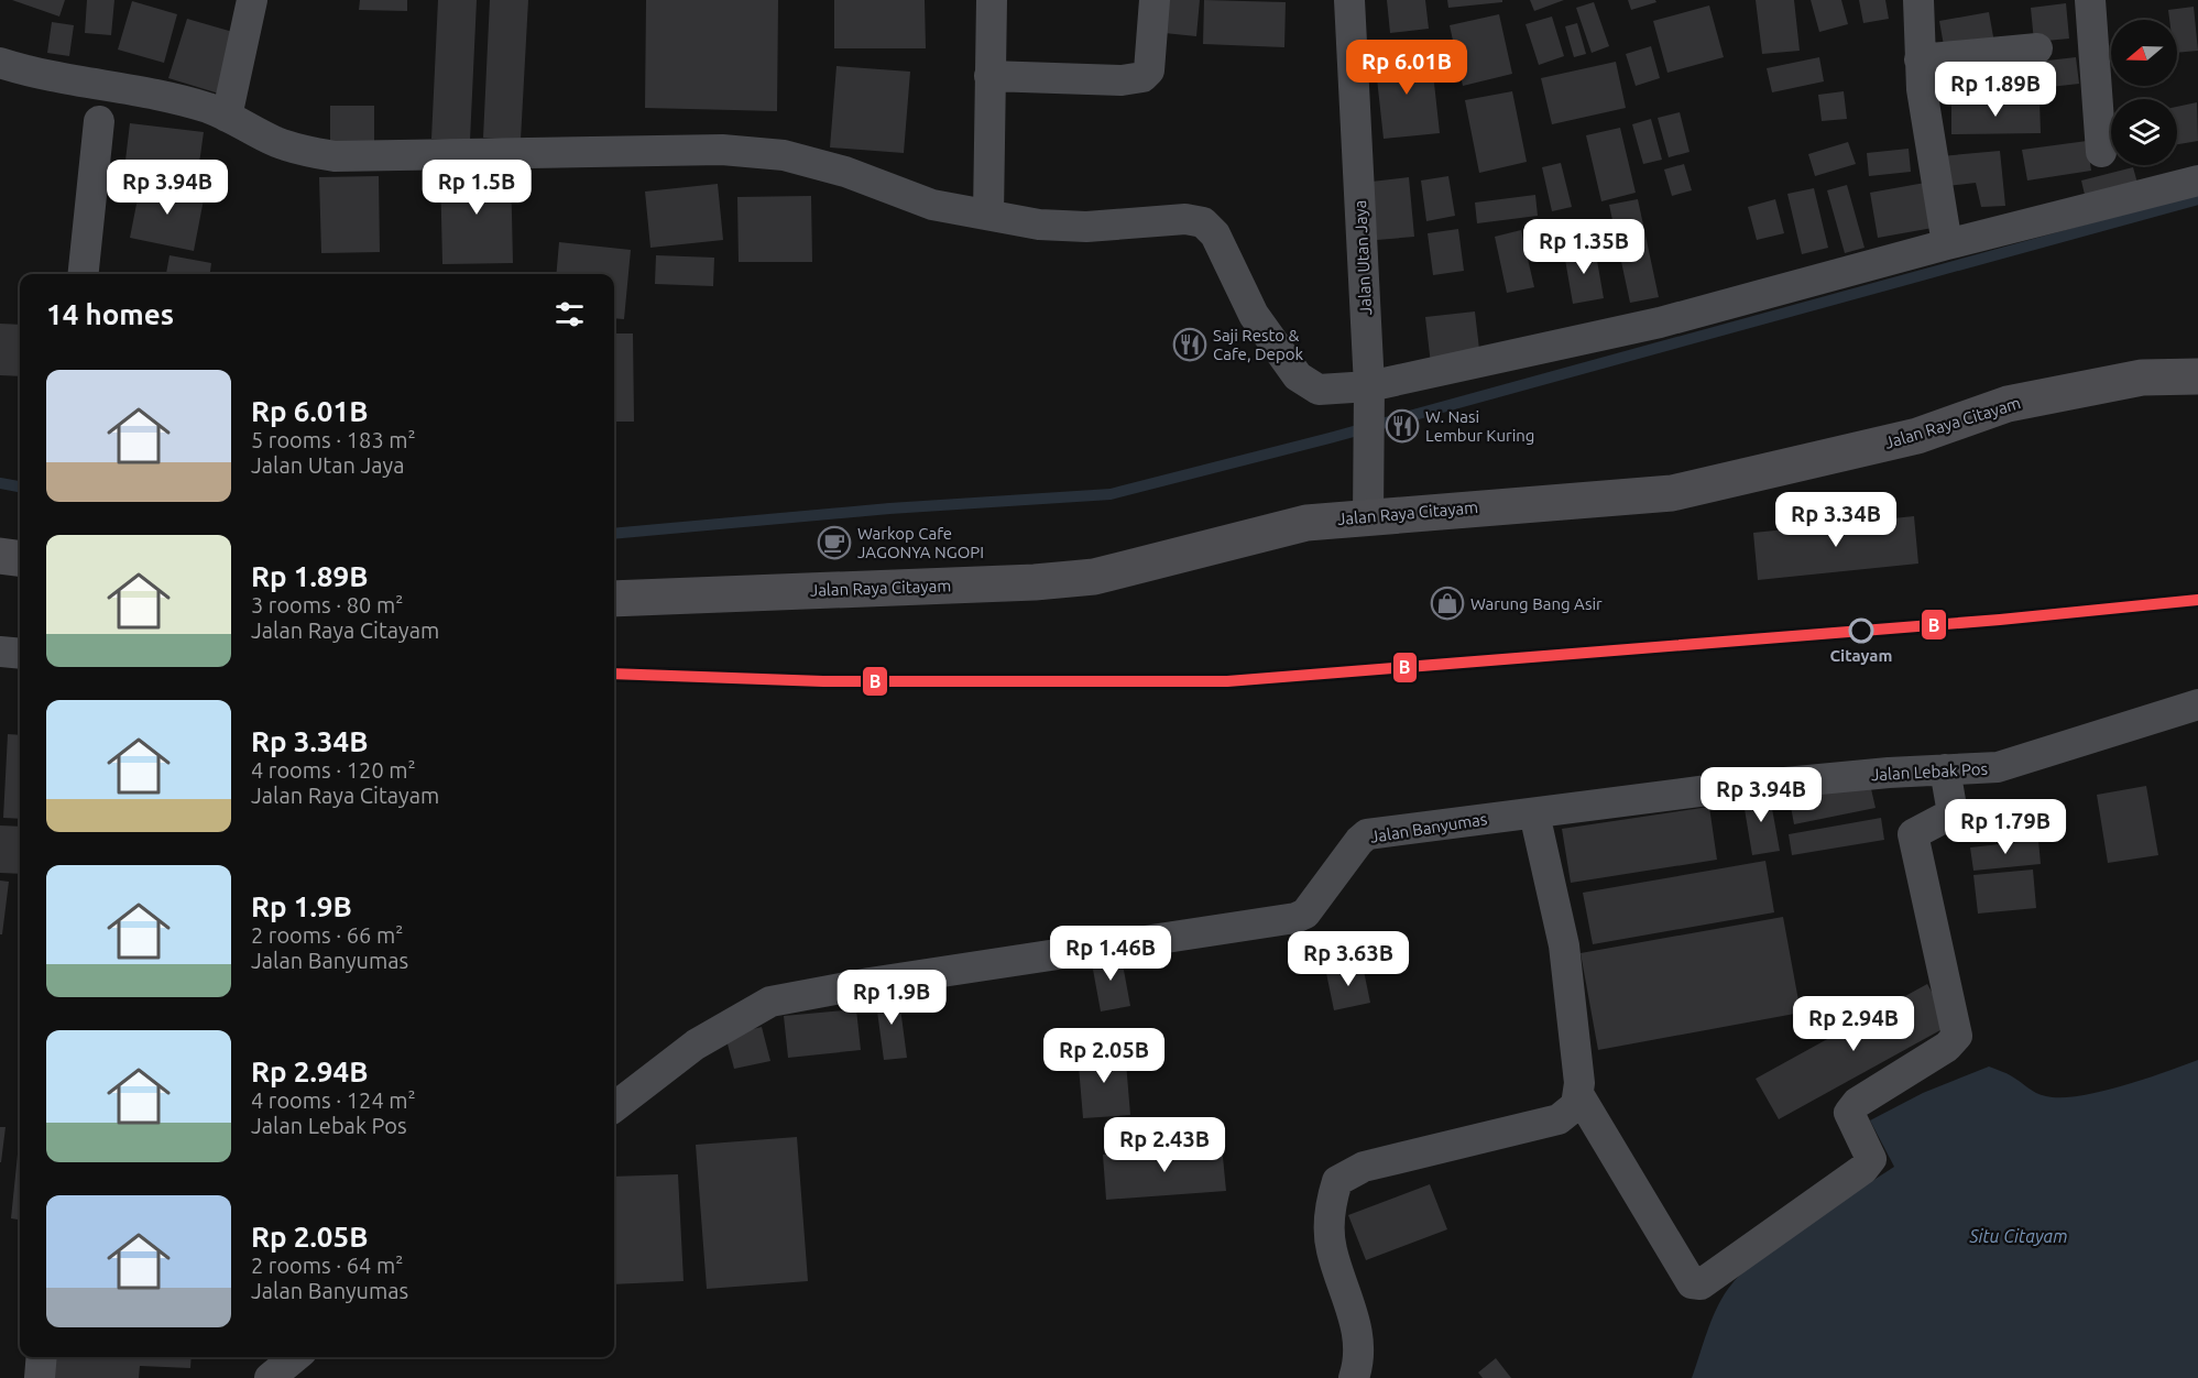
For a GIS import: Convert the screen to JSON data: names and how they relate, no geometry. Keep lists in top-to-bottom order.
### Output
{
  "streets": {
    "main road": ["Jalan Raya Citayam"],
    "street": ["Jalan Utan Jaya", "Jalan Lebak Pos", "Jalan Banyumas"]
  },
  "crossings": [
    ["Jalan Utan Jaya", "Jalan Raya Citayam"],
    ["Jalan Lebak Pos", "Jalan Banyumas"]
  ],
  "water": ["Situ Citayam"],
  "places": {
    "restaurant": ["Saji Resto & Cafe, Depok", "W. Nasi Lembur Kuring"],
    "cafe": ["Warkop Cafe JAGONYA NGOPI"],
    "shop": ["Warung Bang Asir"],
    "other": ["Citayam"]
  },
  "lines": ["transit line B"],
  "north": "left",
  "page": {
    "price": [
      "Rp 6.01B",
      "Rp 1.89B",
      "Rp 3.94B",
      "Rp 1.5B",
      "Rp 1.35B",
      "Rp 3.34B",
      "Rp 3.94B",
      "Rp 1.79B",
      "Rp 1.46B",
      "Rp 3.63B",
      "Rp 1.9B",
      "Rp 2.94B",
      "Rp 2.05B",
      "Rp 2.43B"
    ],
    "heading": "14 homes",
    "list": [
      {
        "name": "Rp 6.01B",
        "note": "5 rooms · 183 m² · Jalan Utan Jaya"
      },
      {
        "name": "Rp 1.89B",
        "note": "3 rooms · 80 m² · Jalan Raya Citayam"
      },
      {
        "name": "Rp 3.34B",
        "note": "4 rooms · 120 m² · Jalan Raya Citayam"
      },
      {
        "name": "Rp 1.9B",
        "note": "2 rooms · 66 m² · Jalan Banyumas"
      },
      {
        "name": "Rp 2.94B",
        "note": "4 rooms · 124 m² · Jalan Lebak Pos"
      },
      {
        "name": "Rp 2.05B",
        "note": "2 rooms · 64 m² · Jalan Banyumas"
      }
    ]
  }
}
